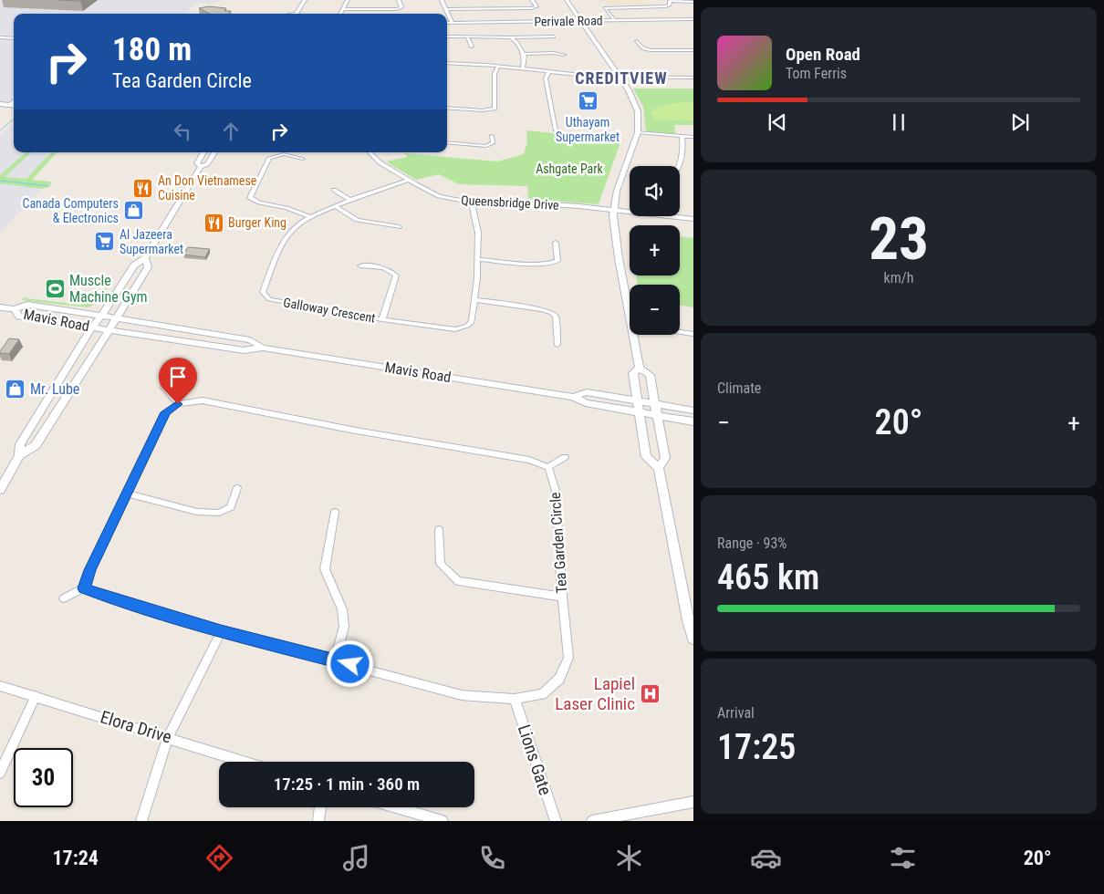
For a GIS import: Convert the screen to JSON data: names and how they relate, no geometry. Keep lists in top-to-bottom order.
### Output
{
  "streets": {
    "main road": ["Mavis Road"],
    "street": [
      "Perivale Road",
      "Queensbridge Drive",
      "Galloway Crescent",
      "Tea Garden Circle",
      "Elora Drive",
      "Lions Gate"
    ]
  },
  "crossings": [
    ["Queensbridge Drive", "Galloway Crescent"],
    ["Tea Garden Circle", "Lions Gate"]
  ],
  "districts": ["CREDITVIEW"],
  "parks": ["Ashgate Park"],
  "places": {
    "supermarket": ["Uthayam Supermarket", "Al Jazeera Supermarket"],
    "restaurant": ["An Don Vietnamese Cuisine", "Burger King"],
    "shop": ["Canada Computers & Electronics", "Mr. Lube"],
    "sports": ["Muscle Machine Gym"],
    "hospital": ["Lapiel Laser Clinic"]
  },
  "page": {
    "turn": ["180 m", "Tea Garden Circle"],
    "song": ["Open Road", "Tom Ferris"],
    "map_buttons": ["+", "−"],
    "tile": [
      ["23", "km/h"],
      "Climate",
      ["Range · 93%", "465 km"],
      ["Arrival", "17:25"]
    ],
    "heat": ["−", "20°", "+"],
    "limit": "30",
    "trip": "17:25 · 1 min · 360 m",
    "tabs": ["17:24", "20°"]
  }
}
